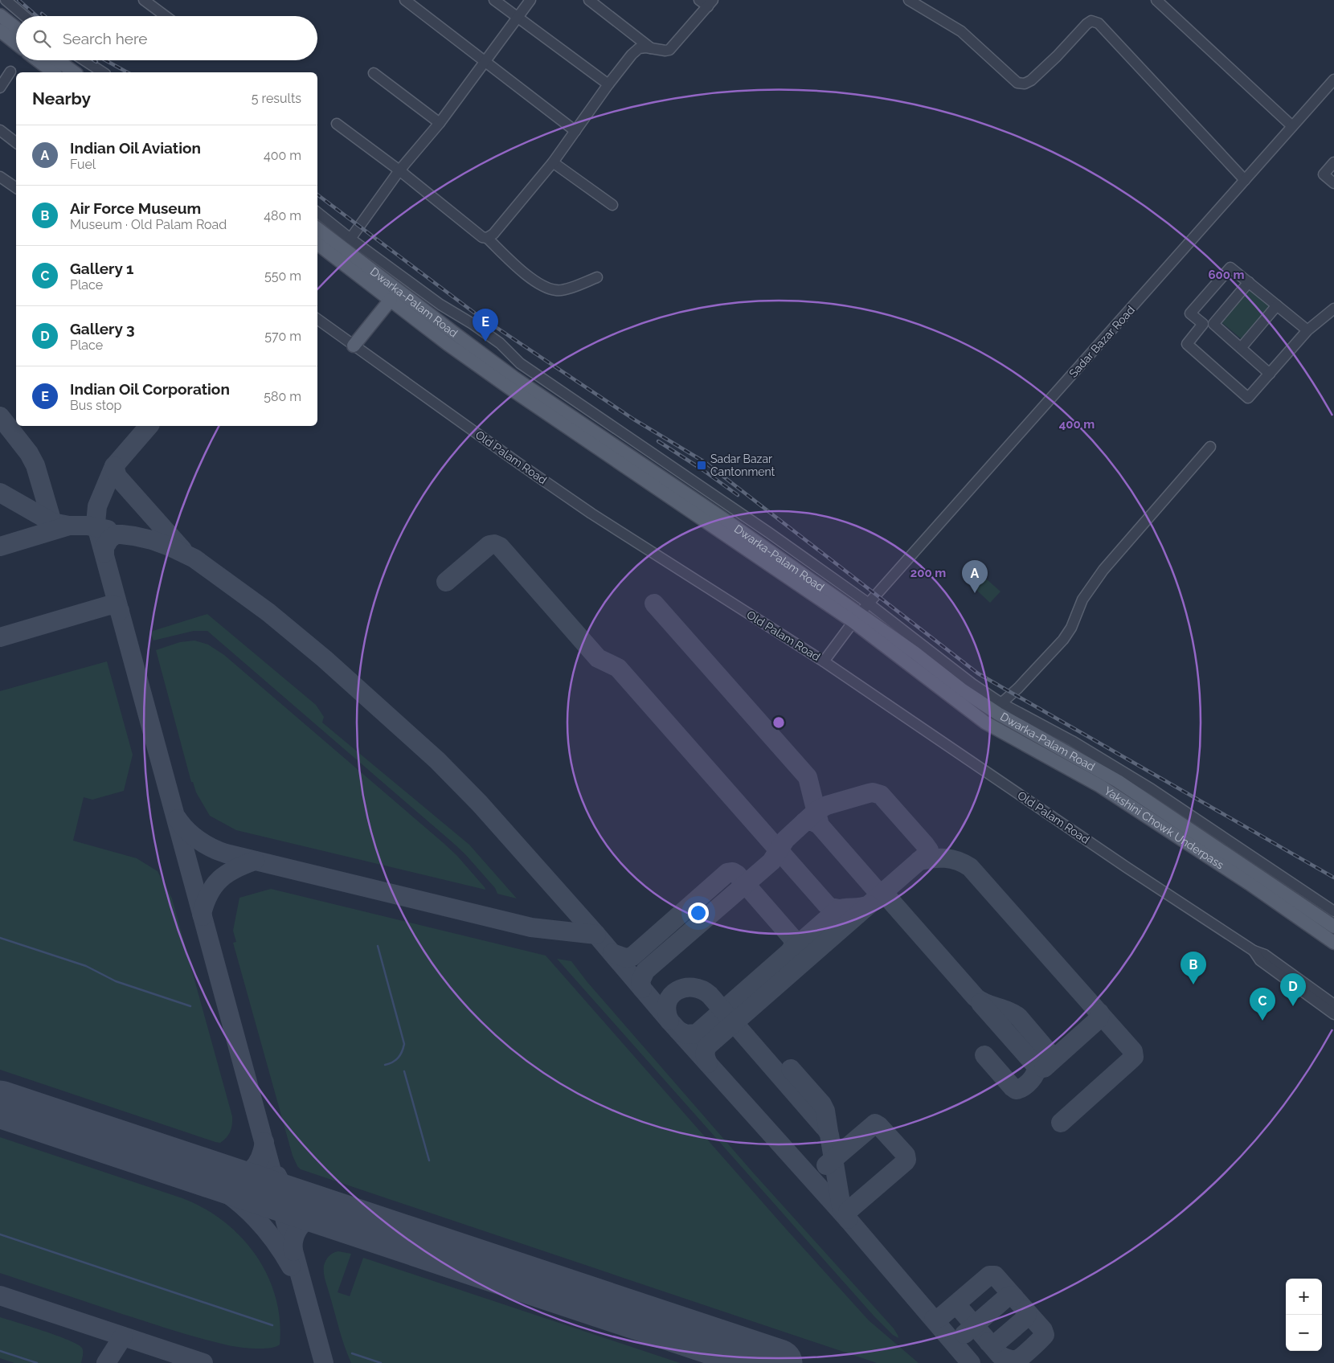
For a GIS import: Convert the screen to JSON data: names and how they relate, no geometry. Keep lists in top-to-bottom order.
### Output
{
  "streets": {
    "main road": ["Dwarka-Palam Road", "Yakshini Chowk Underpass"],
    "street": ["Sadar Bazar Road", "Old Palam Road"]
  },
  "crossings": [
    ["Dwarka-Palam Road", "Sadar Bazar Road"],
    ["Dwarka-Palam Road", "Yakshini Chowk Underpass"],
    ["Sadar Bazar Road", "Old Palam Road"],
    ["Sadar Bazar Road", "Yakshini Chowk Underpass"]
  ],
  "places": {
    "transit": ["Sadar Bazar Cantonment"]
  },
  "page": {
    "search": "Search here",
    "heading": ["Nearby", "5 results"],
    "list": [
      {
        "mark": "A",
        "name": "Indian Oil Aviation",
        "note": "Fuel",
        "value": "400 m"
      },
      {
        "mark": "B",
        "name": "Air Force Museum",
        "note": "Museum · Old Palam Road",
        "value": "480 m"
      },
      {
        "mark": "C",
        "name": "Gallery 1",
        "note": "Place",
        "value": "550 m"
      },
      {
        "mark": "D",
        "name": "Gallery 3",
        "note": "Place",
        "value": "570 m"
      },
      {
        "mark": "E",
        "name": "Indian Oil Corporation",
        "note": "Bus stop",
        "value": "580 m"
      }
    ],
    "pins": [
      "E",
      "A",
      "B",
      "D",
      "C"
    ],
    "map_buttons": ["+", "−"]
  },
  "rings": ["600 m", "400 m", "200 m"]
}
